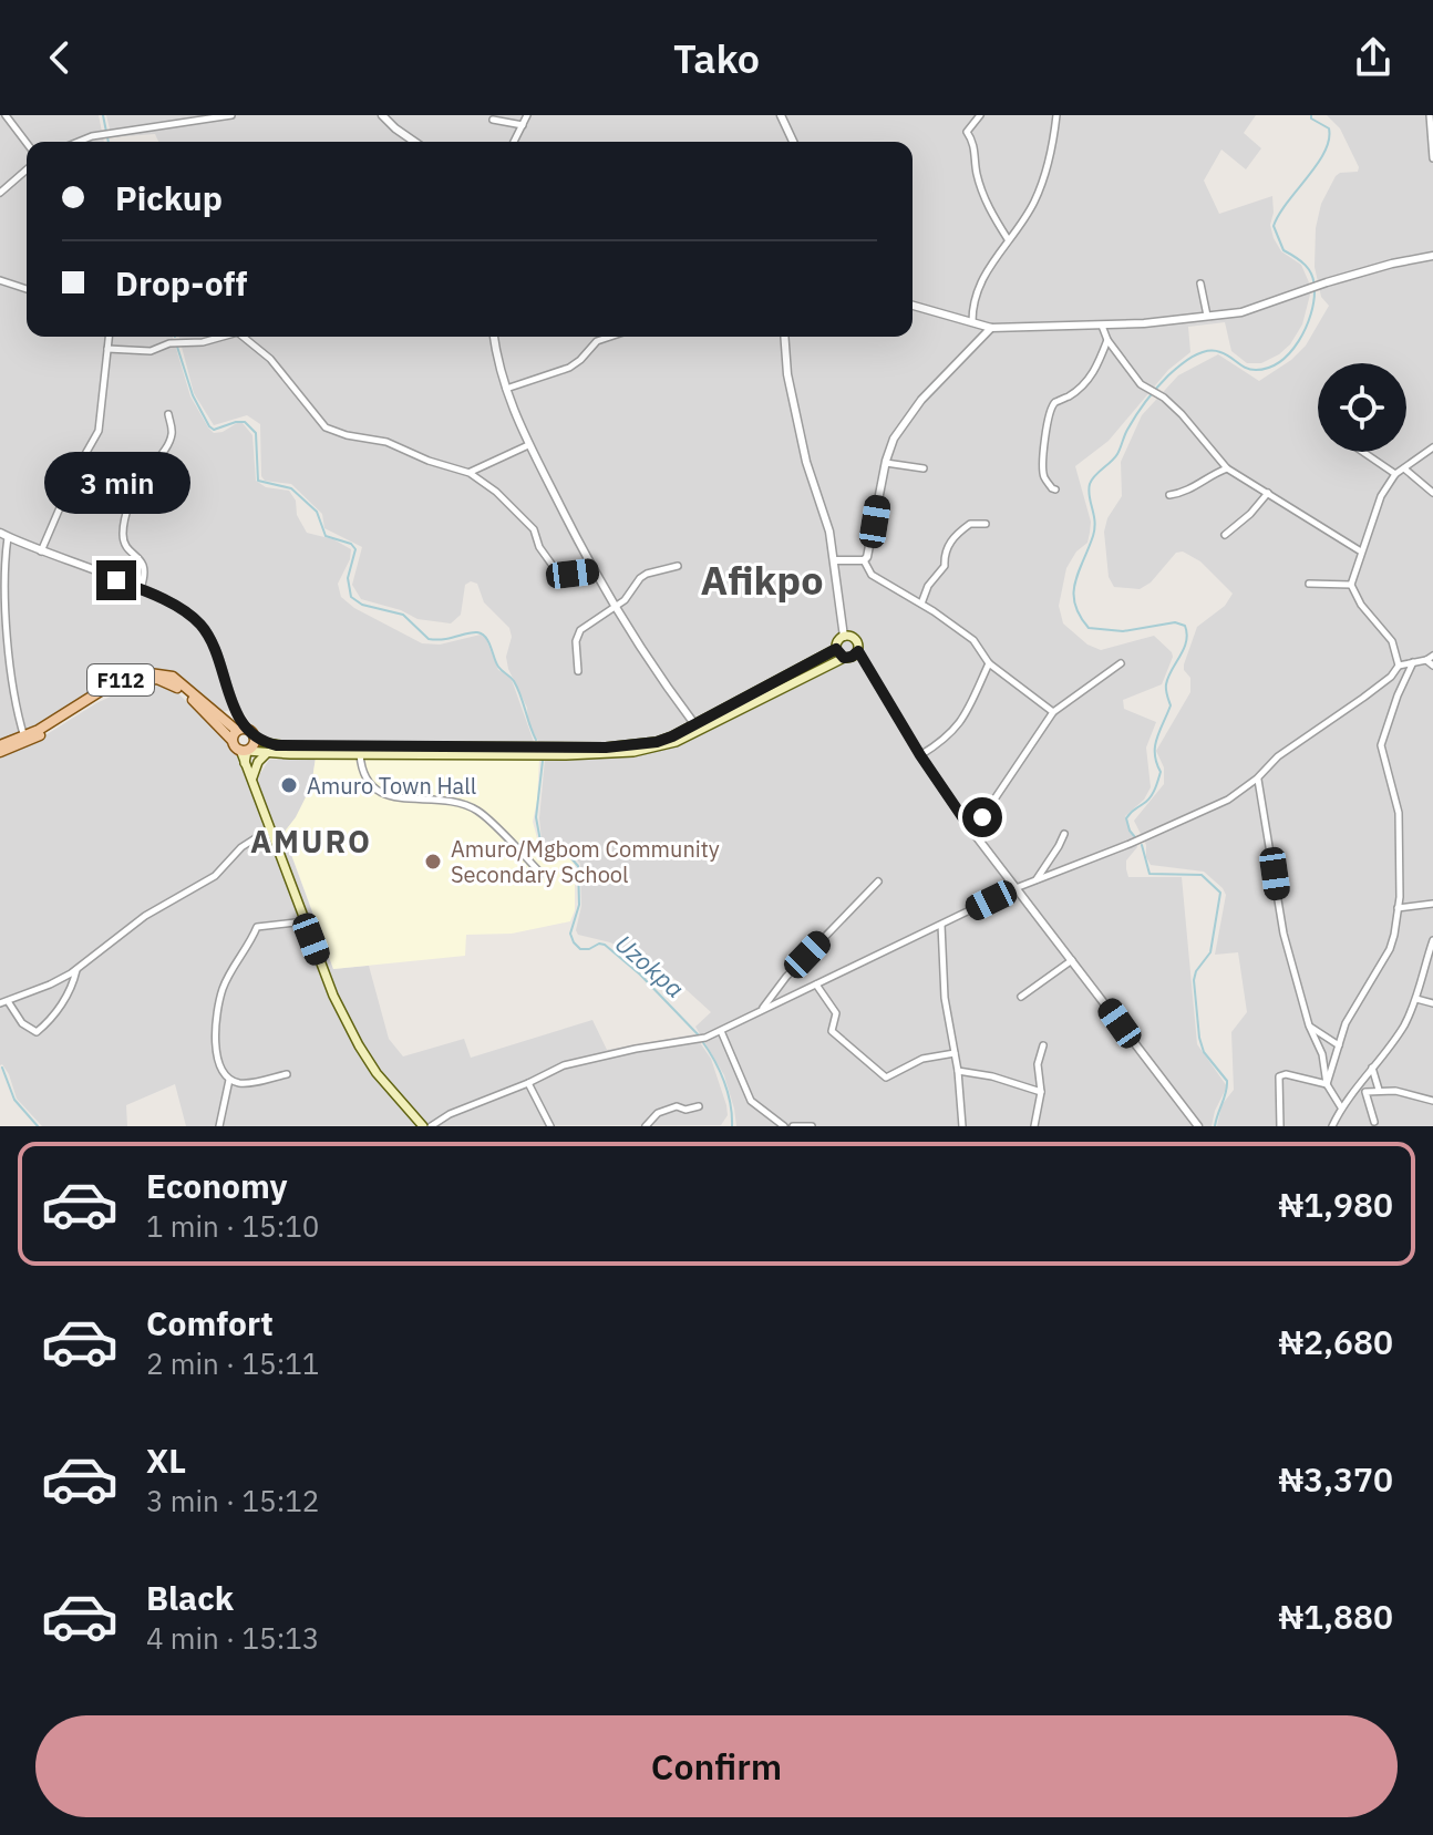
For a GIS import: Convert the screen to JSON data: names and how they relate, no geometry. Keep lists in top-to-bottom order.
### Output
{
  "streets": {
    "main road": ["F112"]
  },
  "districts": ["Afikpo", "AMURO"],
  "water": ["Uzokpa"],
  "places": ["Amuro Town Hall", "Amuro/Mgbom Community Secondary School"],
  "page": {
    "header": "Tako",
    "banner": ["Pickup", "Drop-off"],
    "bubble": "3 min",
    "list": [
      {
        "name": "Economy",
        "note": "1 min · 15:10",
        "value": "₦1,980"
      },
      {
        "name": "Comfort",
        "note": "2 min · 15:11",
        "value": "₦2,680"
      },
      {
        "name": "XL",
        "note": "3 min · 15:12",
        "value": "₦3,370"
      },
      {
        "name": "Black",
        "note": "4 min · 15:13",
        "value": "₦1,880"
      }
    ],
    "buttons": "Confirm"
  }
}
